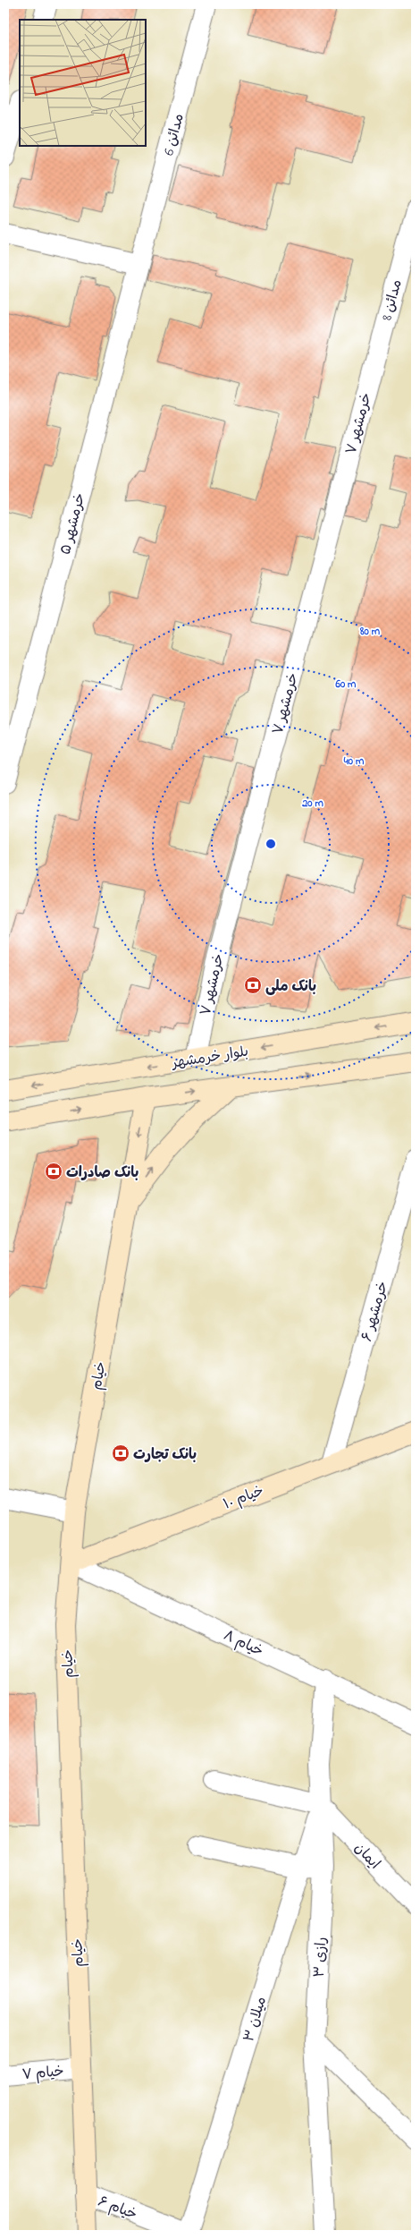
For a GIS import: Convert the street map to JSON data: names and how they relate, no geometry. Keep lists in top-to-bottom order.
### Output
{
  "streets": {
    "main road": ["بلوار خرمشهر", "خیام", "خیام ۱۰"],
    "street": [
      "مدائن 6",
      "مدائن 8",
      "خرمشهر ۷",
      "خرمشهر ۵",
      "خرمشهر ۶",
      "خیام ۸",
      "ایمان",
      "رازی ۳",
      "میلان ۳",
      "خیام ۷",
      "خیام ۶"
    ]
  },
  "crossings": [
    ["مدائن 6", "خرمشهر ۵"],
    ["مدائن 8", "خرمشهر ۷"],
    ["خرمشهر ۷", "بلوار خرمشهر"],
    ["خرمشهر ۶", "خیام ۱۰"],
    ["خیام", "خیام ۱۰"],
    ["خیام", "خیام ۸"],
    ["خیام", "خیام ۷"],
    ["خیام", "خیام ۶"],
    ["خیام ۱۰", "خیام ۸"],
    ["خیام ۸", "رازی ۳"],
    ["ایمان", "رازی ۳"],
    ["ایمان", "میلان ۳"],
    ["رازی ۳", "میلان ۳"],
    ["میلان ۳", "خیام ۶"]
  ],
  "places": {
    "bank": ["بانک ملی", "بانک صادرات", "بانک تجارت"]
  },
  "rings": [
    "80 m",
    "60 m",
    "40 m",
    "20 m"
  ]
}
